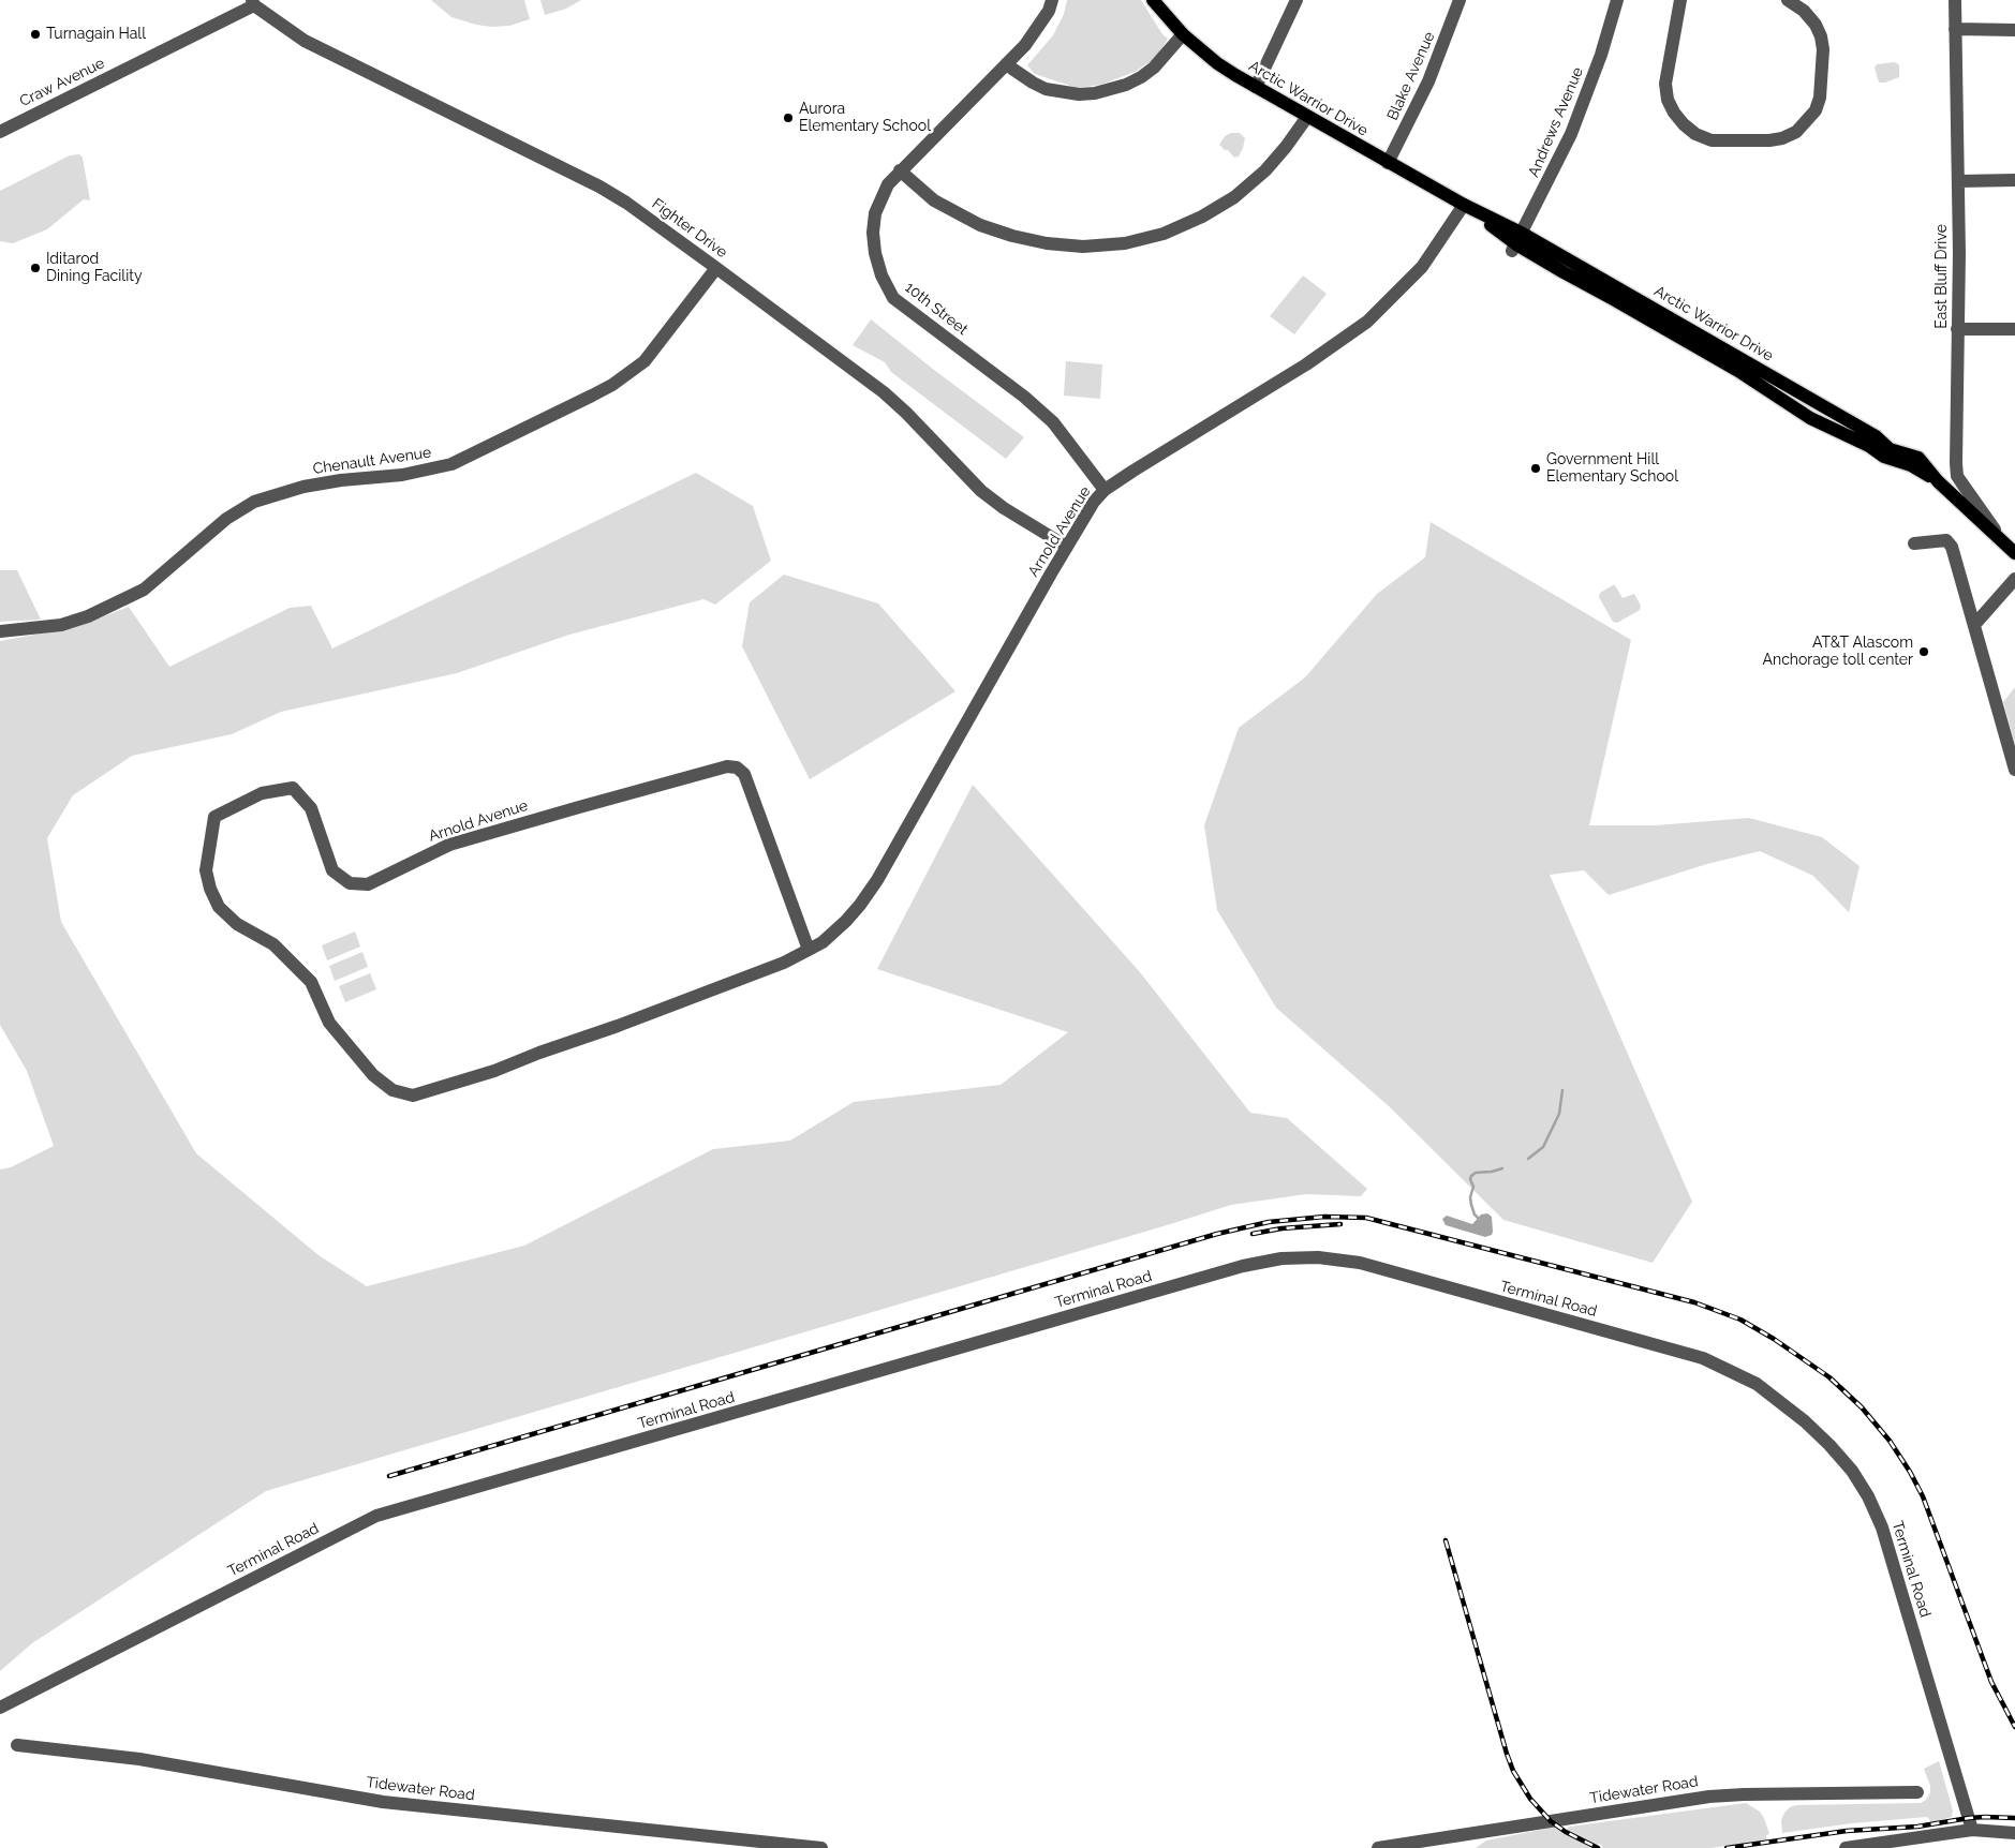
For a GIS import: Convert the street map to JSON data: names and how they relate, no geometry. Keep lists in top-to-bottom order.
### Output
{
  "streets": {
    "main road": ["Arctic Warrior Drive"],
    "street": [
      "Blake Avenue",
      "Craw Avenue",
      "Andrews Avenue",
      "Fighter Drive",
      "East Bluff Drive",
      "10th Street",
      "Chenault Avenue",
      "Arnold Avenue",
      "Terminal Road",
      "Tidewater Road"
    ]
  },
  "crossings": [
    ["Blake Avenue", "Arctic Warrior Drive"],
    ["Craw Avenue", "Fighter Drive"],
    ["Arctic Warrior Drive", "Andrews Avenue"],
    ["Arctic Warrior Drive", "East Bluff Drive"],
    ["Arctic Warrior Drive", "Arnold Avenue"],
    ["Fighter Drive", "Chenault Avenue"],
    ["Fighter Drive", "Arnold Avenue"],
    ["10th Street", "Arnold Avenue"]
  ],
  "places": [
    "Turnagain Hall",
    "Aurora Elementary School",
    "Iditarod Dining Facility",
    "Government Hill Elementary School",
    "AT&T Alascom Anchorage toll center"
  ]
}
